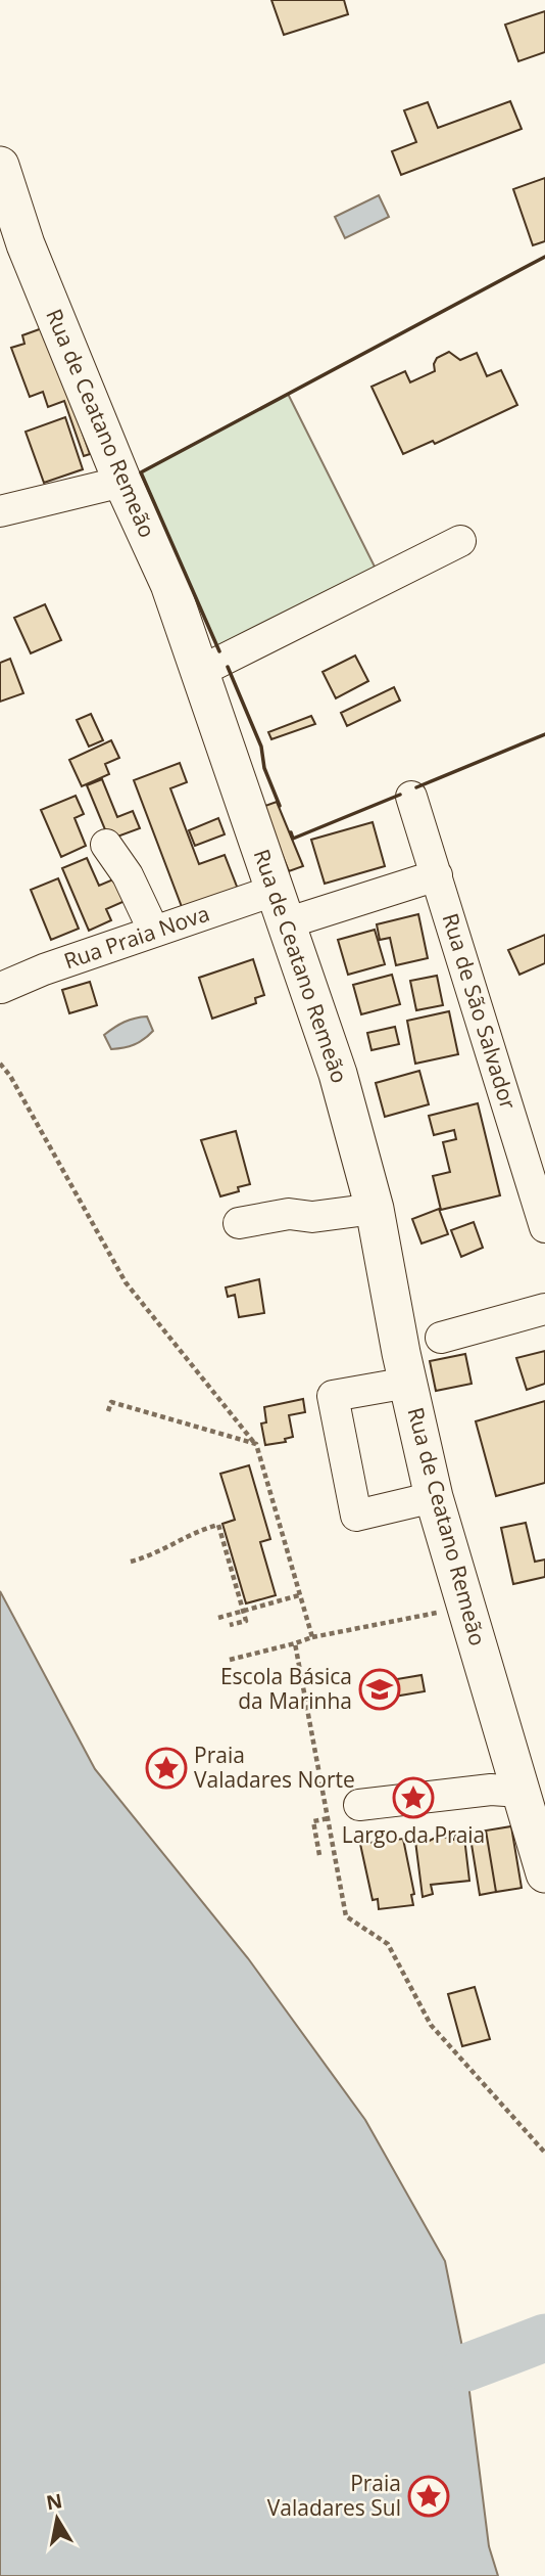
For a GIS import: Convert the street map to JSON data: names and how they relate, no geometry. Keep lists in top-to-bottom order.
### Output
{
  "streets": {
    "main road": ["Rua de Ceatano Remeão"],
    "street": ["Rua Praia Nova", "Rua de São Salvador"]
  },
  "crossings": [
    ["Rua de Ceatano Remeão", "Rua Praia Nova"],
    ["Rua Praia Nova", "Rua de São Salvador"]
  ],
  "places": {
    "school or university": ["Escola Básica da Marinha"],
    "place": ["Praia Valadares Norte", "Largo da Praia", "Praia Valadares Sul"]
  },
  "north": "top"
}
